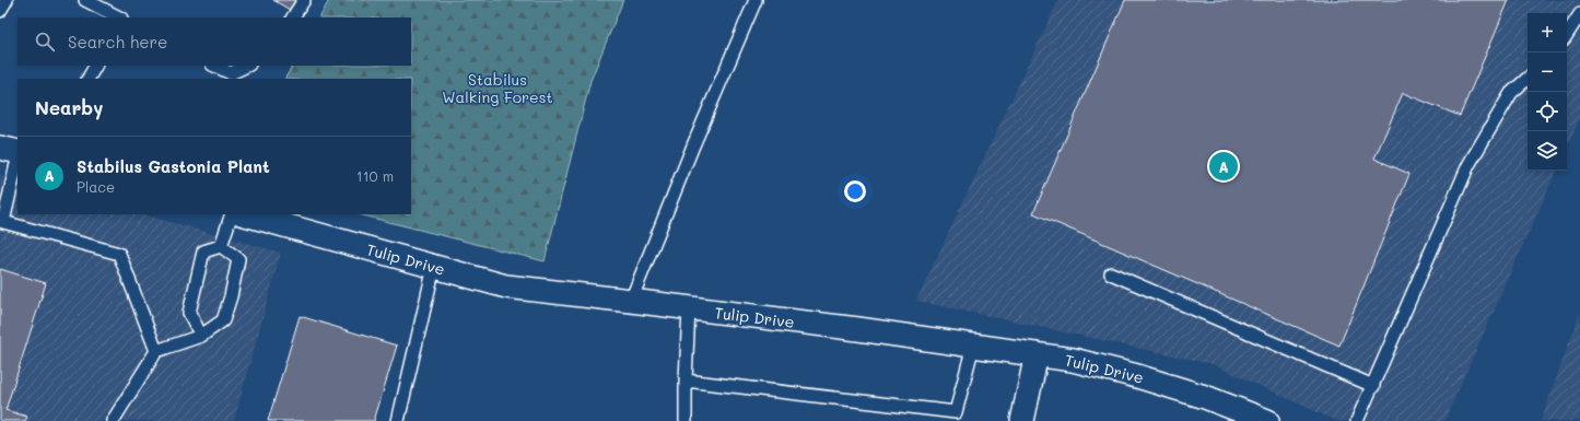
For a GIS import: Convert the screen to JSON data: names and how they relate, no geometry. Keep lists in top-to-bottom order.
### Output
{
  "streets": {
    "street": ["Tulip Drive"]
  },
  "parks": ["Stabilus Walking Forest"],
  "page": {
    "map_buttons": ["+", "−"],
    "search": "Search here",
    "heading": "Nearby",
    "list": [
      {
        "mark": "A",
        "name": "Stabilus Gastonia Plant",
        "note": "Place",
        "value": "110 m"
      }
    ],
    "pins": "A"
  }
}
